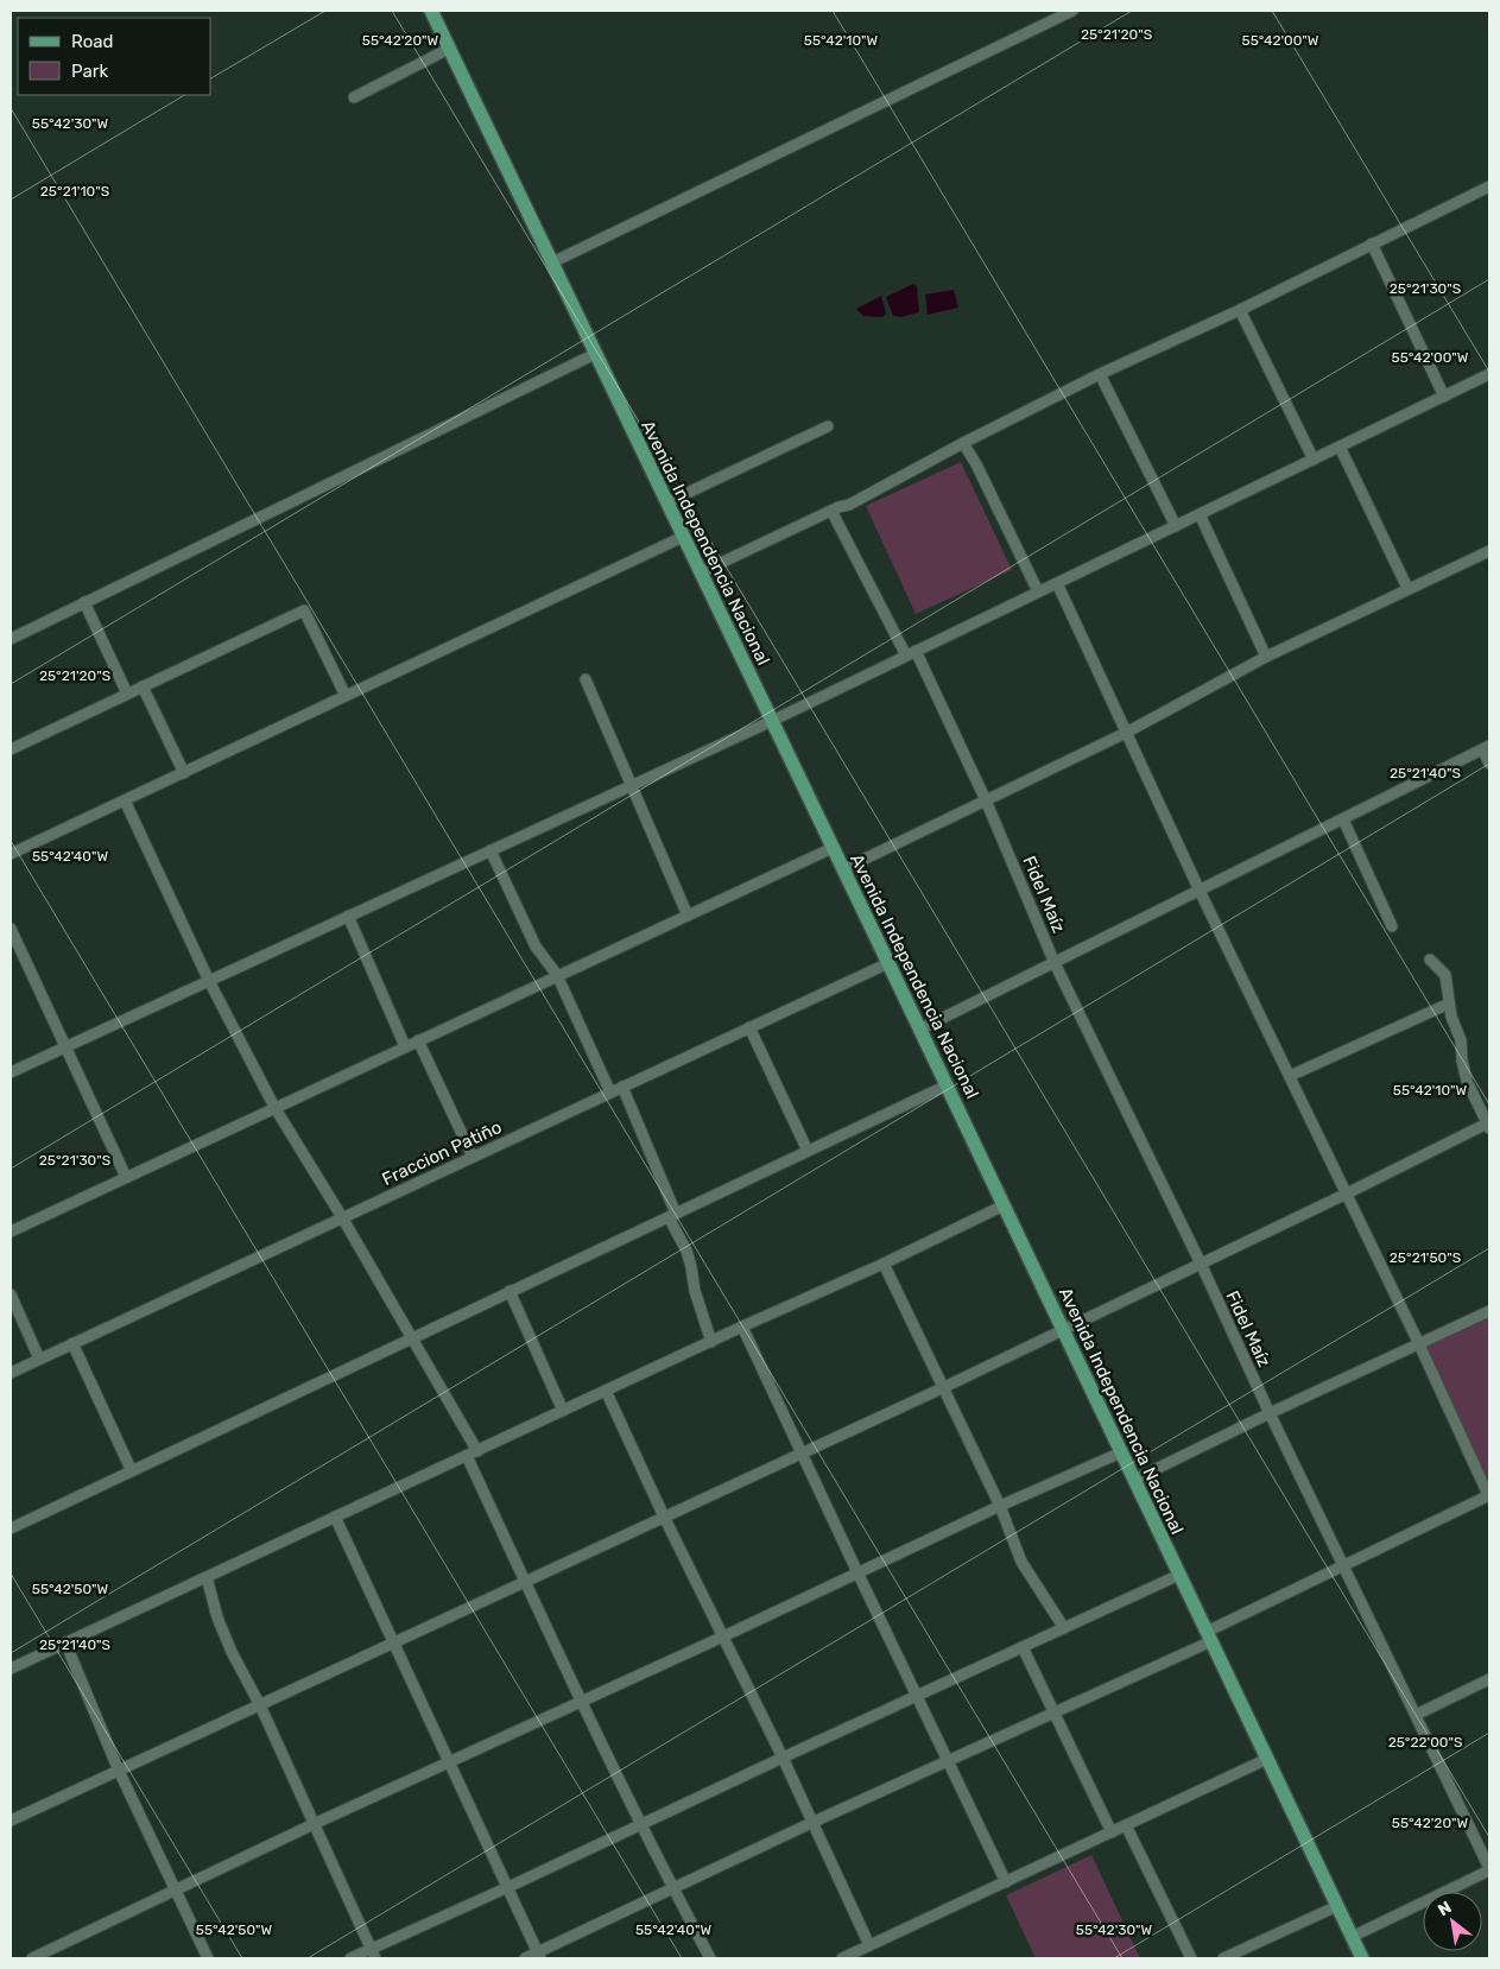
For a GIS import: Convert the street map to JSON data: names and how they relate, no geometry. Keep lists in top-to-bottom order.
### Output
{
  "streets": {
    "main road": ["Avenida Independencia Nacional"],
    "street": ["Fidel Maíz", "Fraccion Patiño"]
  },
  "crossings": [
    ["Avenida Independencia Nacional", "Fraccion Patiño"]
  ],
  "legend": ["Road", "Park"],
  "north": "top left",
  "coordinates": [
    "25°21'20\"S",
    "55°42'00\"W",
    "55°42'20\"W",
    "55°42'10\"W",
    "55°42'30\"W",
    "25°21'10\"S",
    "25°21'30\"S",
    "25°21'40\"S",
    "55°42'40\"W",
    "25°21'50\"S",
    "55°42'50\"W",
    "25°22'00\"S"
  ]
}
